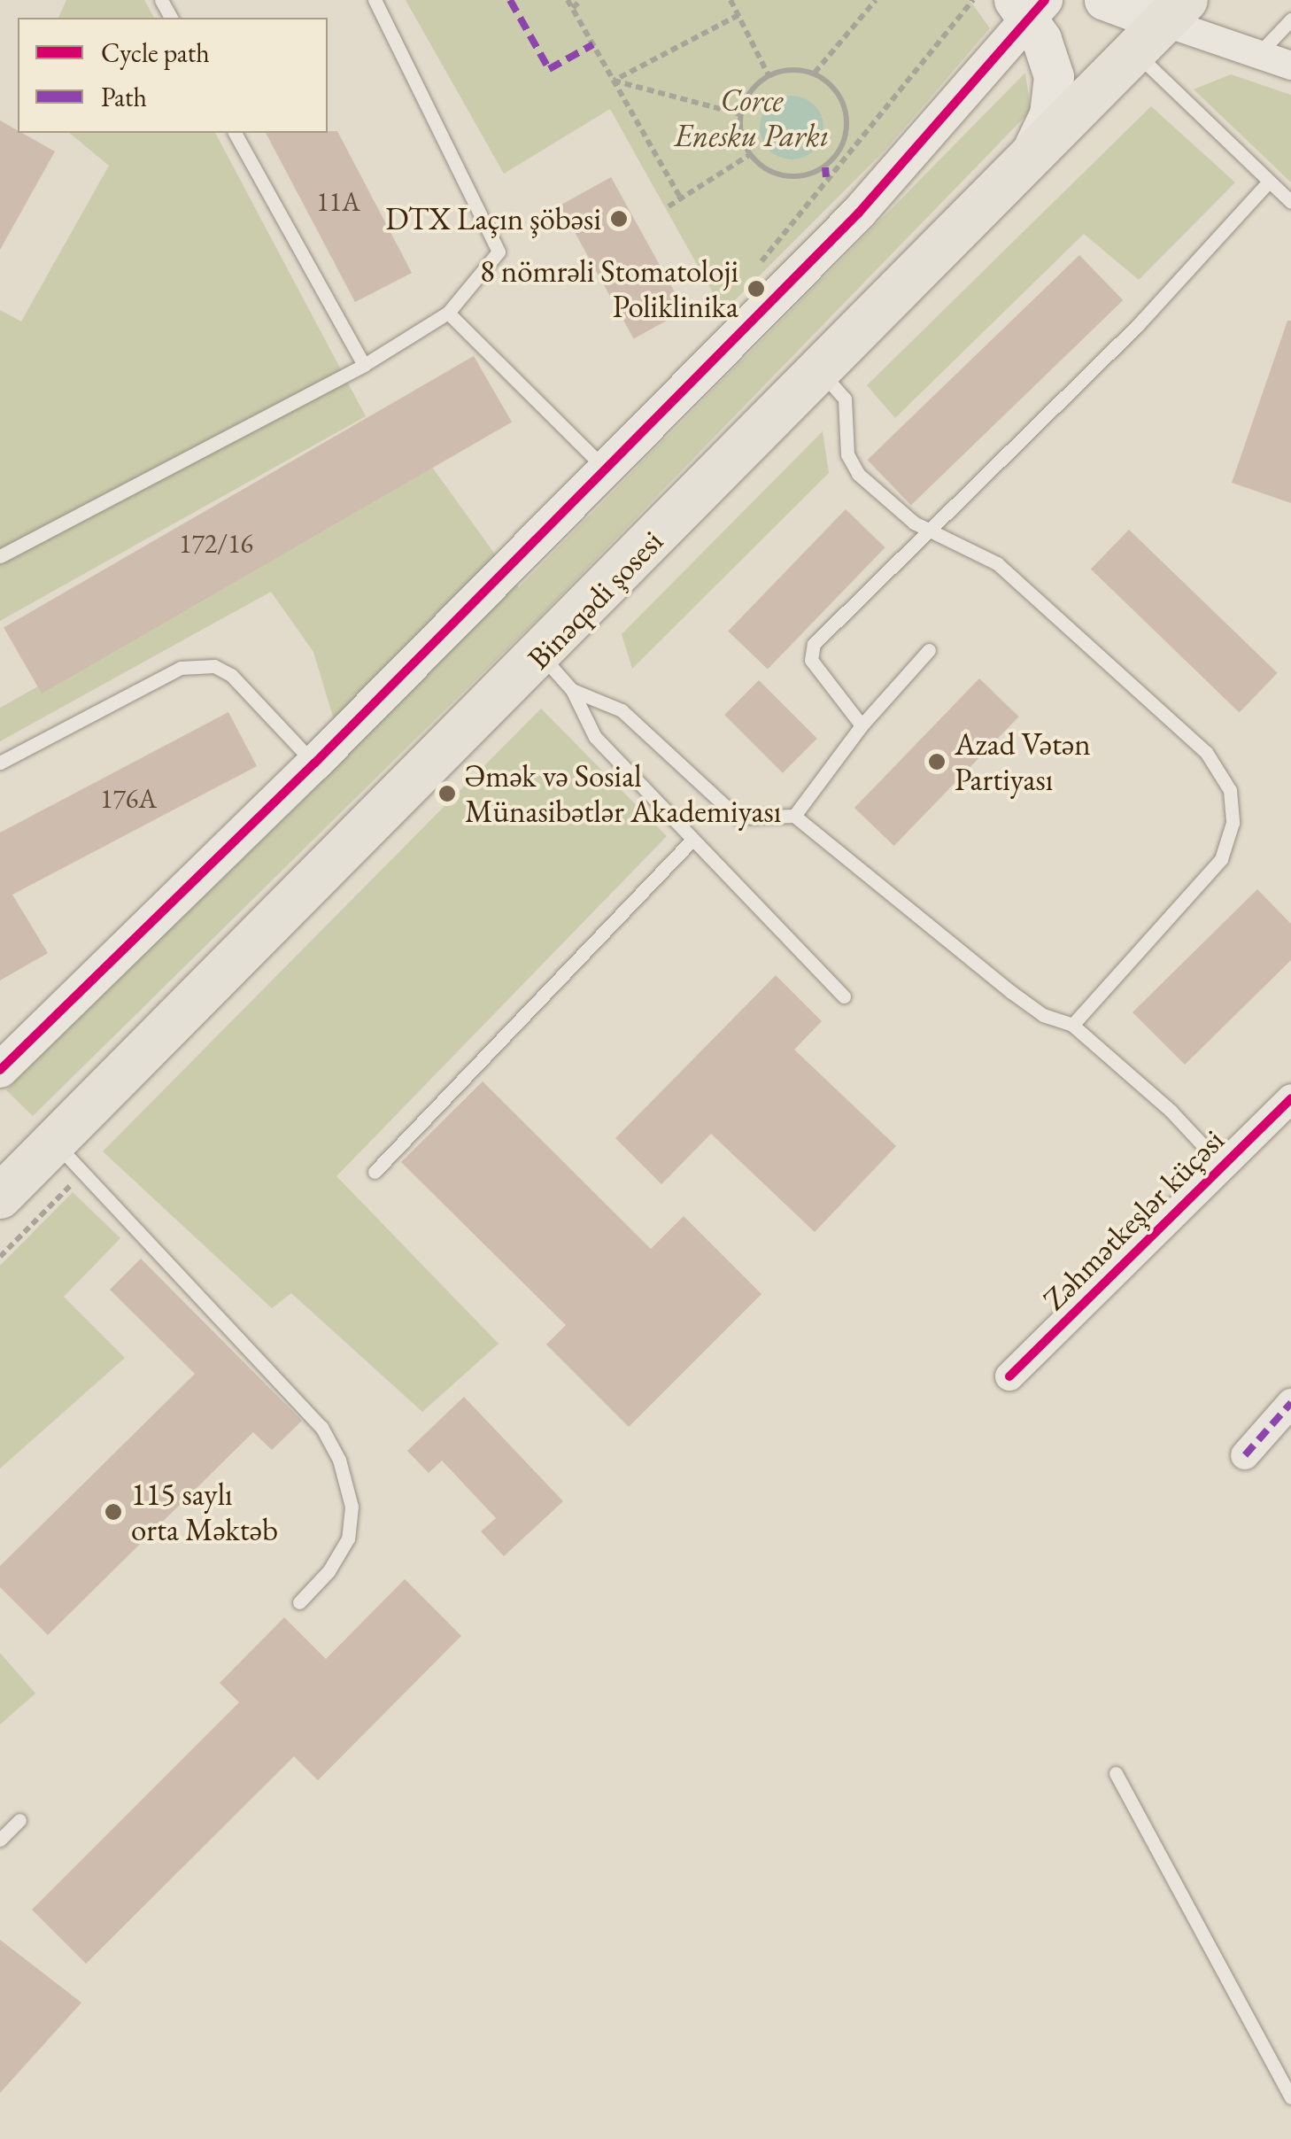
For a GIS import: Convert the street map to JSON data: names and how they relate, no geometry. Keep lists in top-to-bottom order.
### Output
{
  "streets": {
    "main road": ["Binəqədi şosesi"],
    "street": ["Zəhmətkeşlər küçəsi"]
  },
  "parks": ["Corce Enesku Parkı"],
  "places": [
    "DTX Laçın şöbəsi",
    "8 nömrəli Stomatoloji Poliklinika",
    "Azad Vətən Partiyası",
    "Əmək və Sosial Münasibətlər Akademiyası",
    "115 saylı orta Məktəb"
  ],
  "house_numbers": ["11A", "172/16", "176A"],
  "legend": ["Cycle path", "Path"]
}
